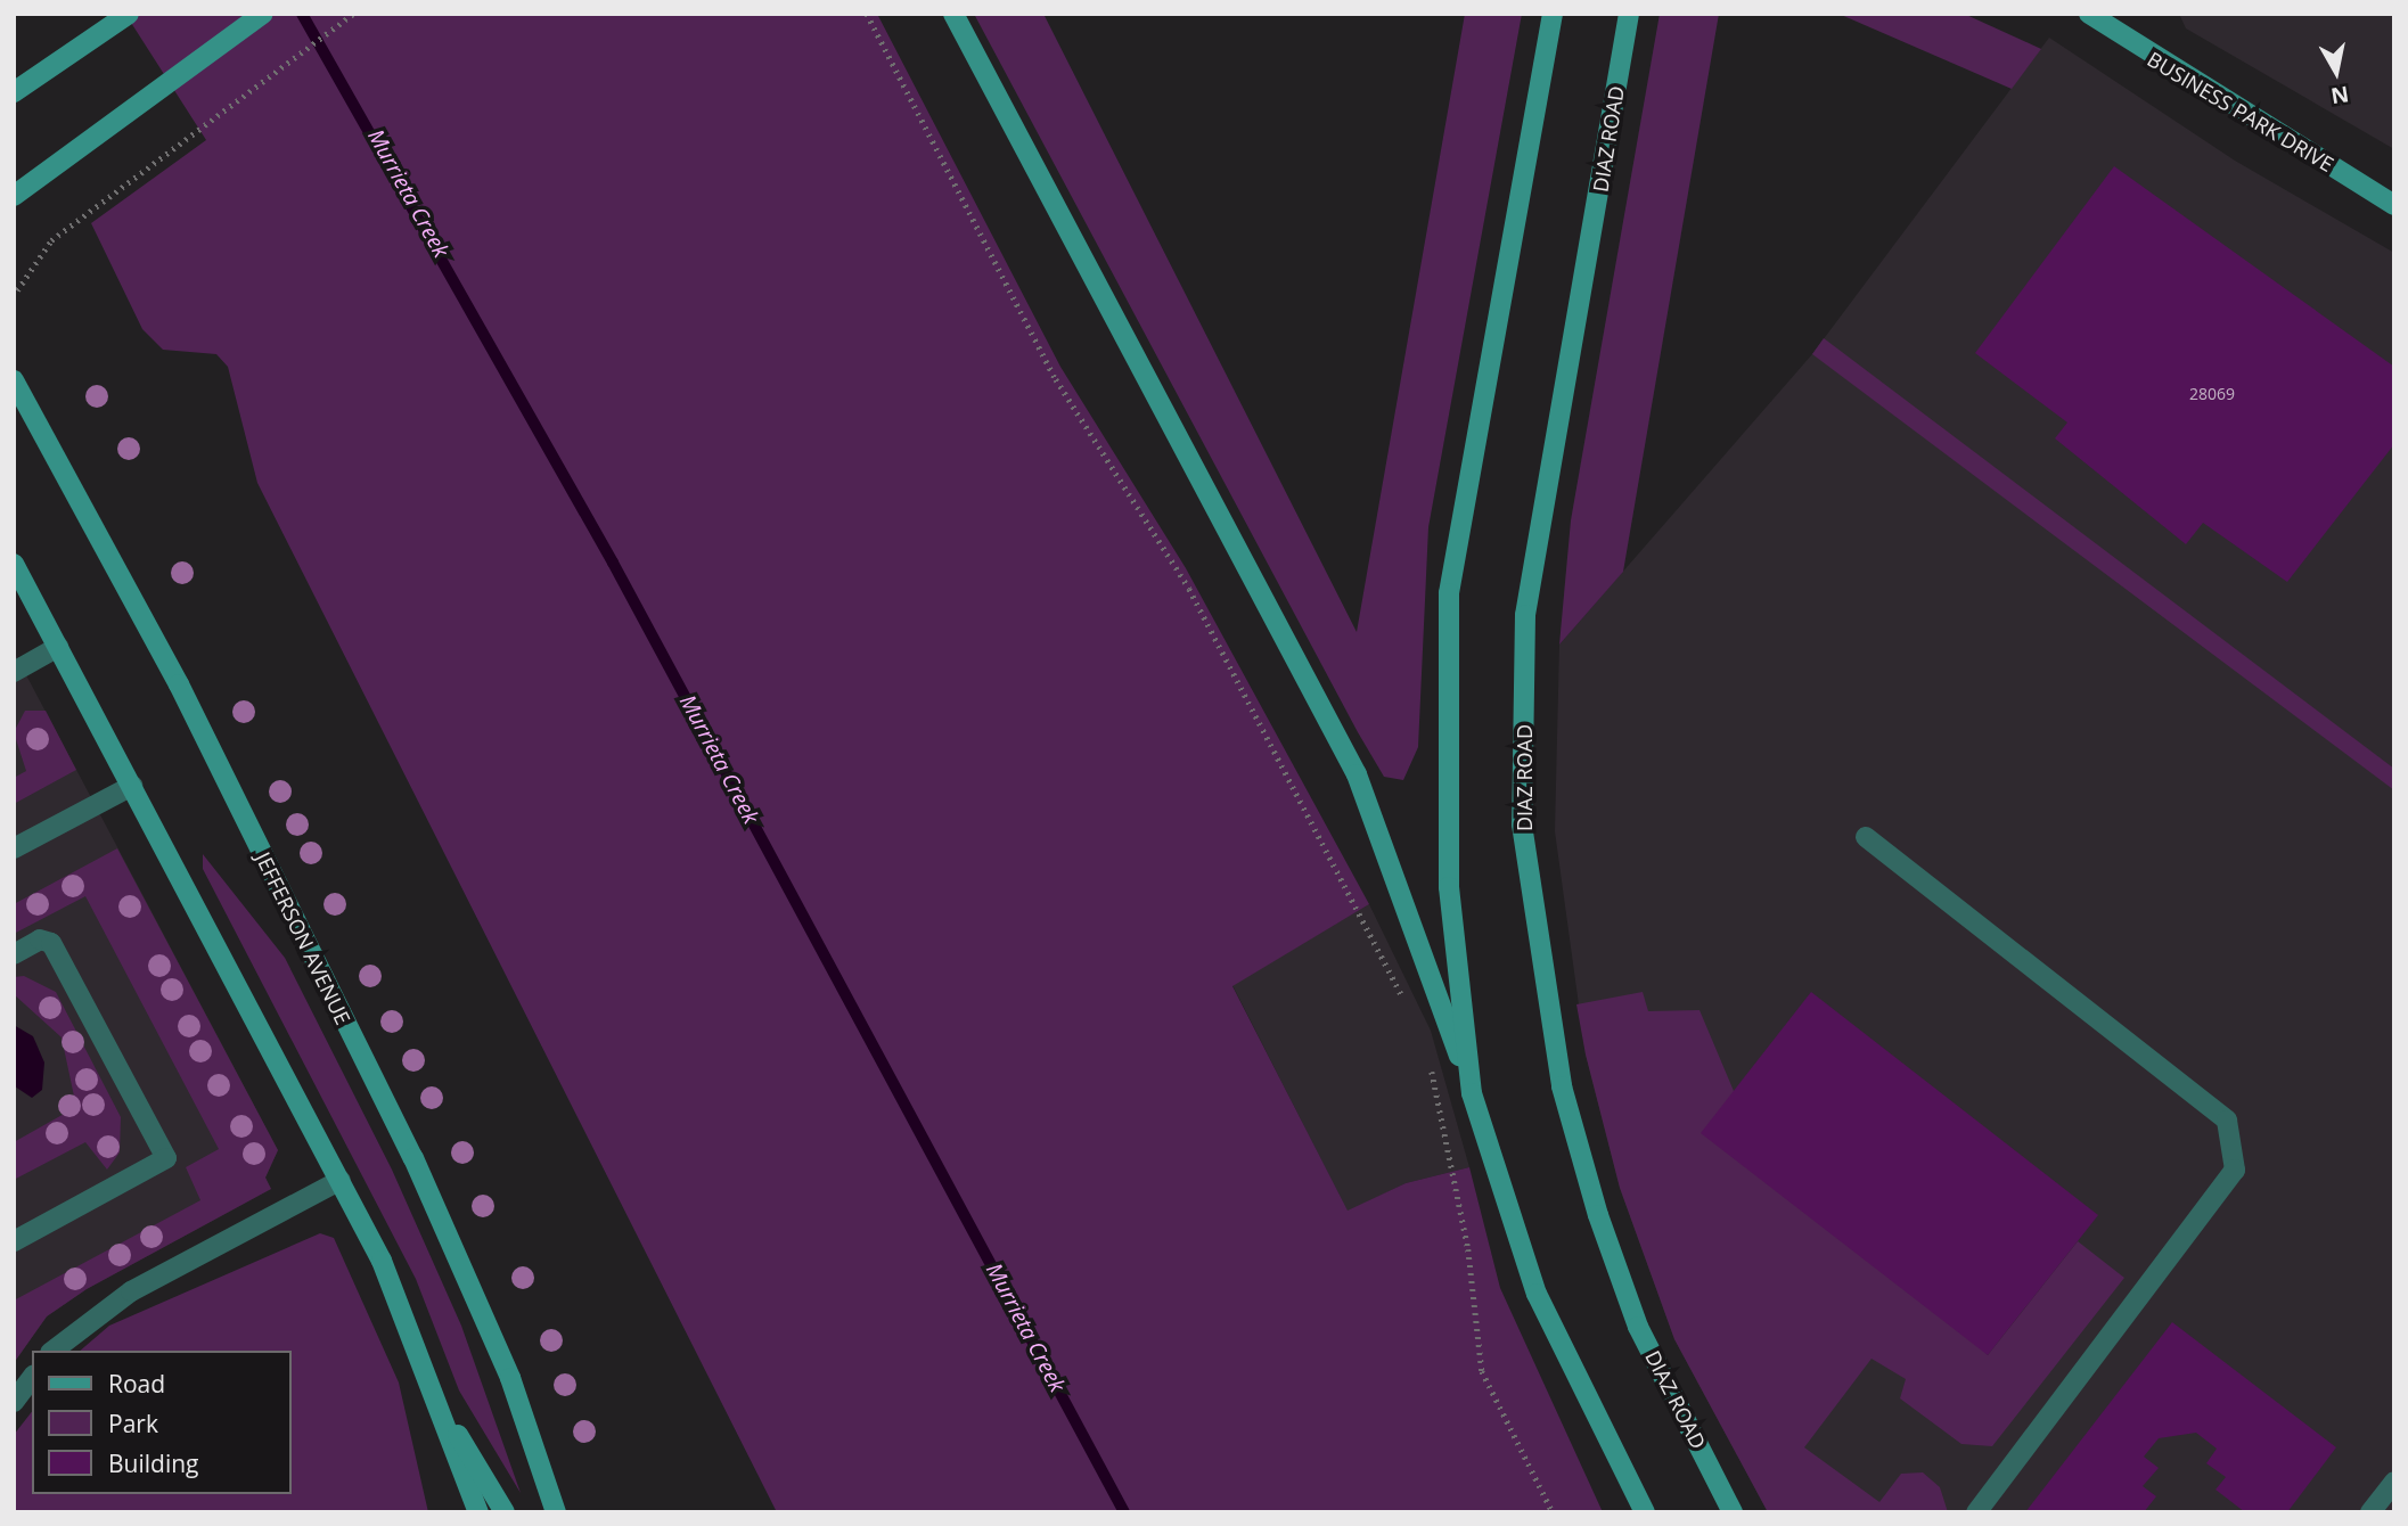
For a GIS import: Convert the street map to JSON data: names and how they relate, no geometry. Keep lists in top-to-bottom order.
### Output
{
  "streets": {
    "main road": ["BUSINESS PARK DRIVE", "DIAZ ROAD", "JEFFERSON AVENUE"]
  },
  "water": ["Murrieta Creek"],
  "house_numbers": ["28069"],
  "legend": ["Road", "Park", "Building"],
  "north": "bottom"
}
